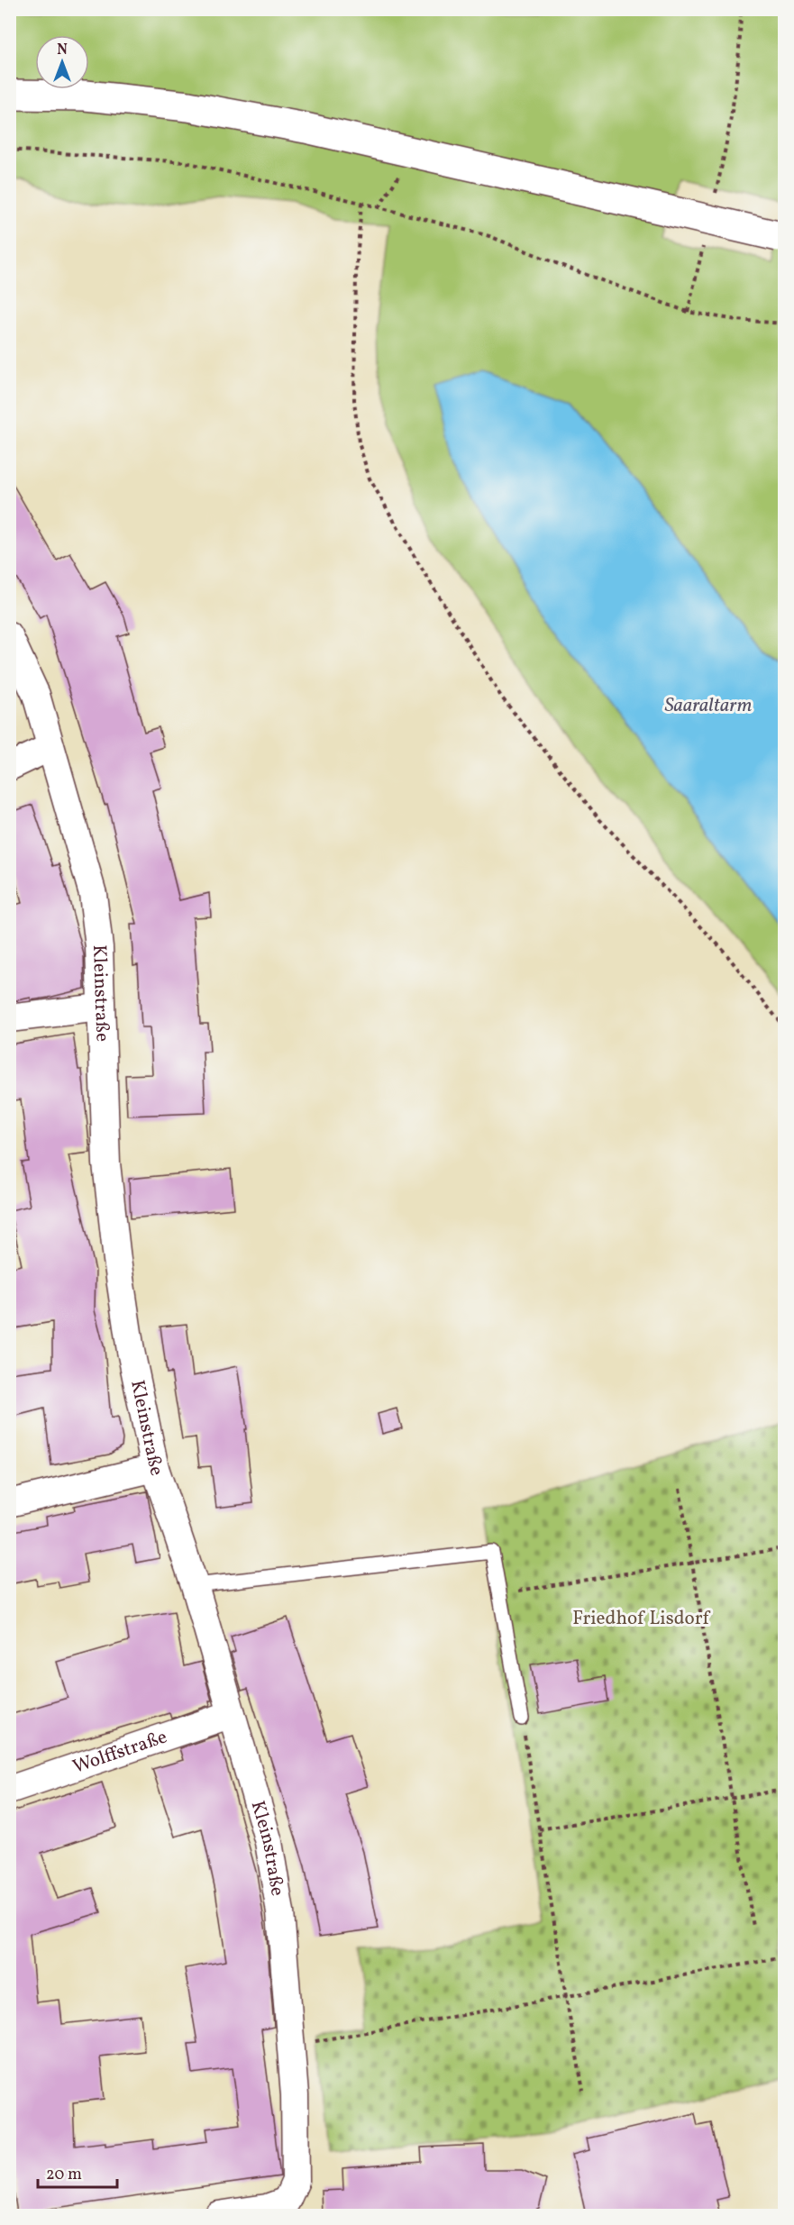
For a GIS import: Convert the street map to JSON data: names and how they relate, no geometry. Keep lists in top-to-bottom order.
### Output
{
  "streets": {
    "street": ["Kleinstraße", "Wolffstraße"]
  },
  "crossings": [
    ["Kleinstraße", "Wolffstraße"]
  ],
  "water": ["Saaraltarm"],
  "parks": ["Friedhof Lisdorf"],
  "scale_bar": "20 m",
  "north": "top"
}
